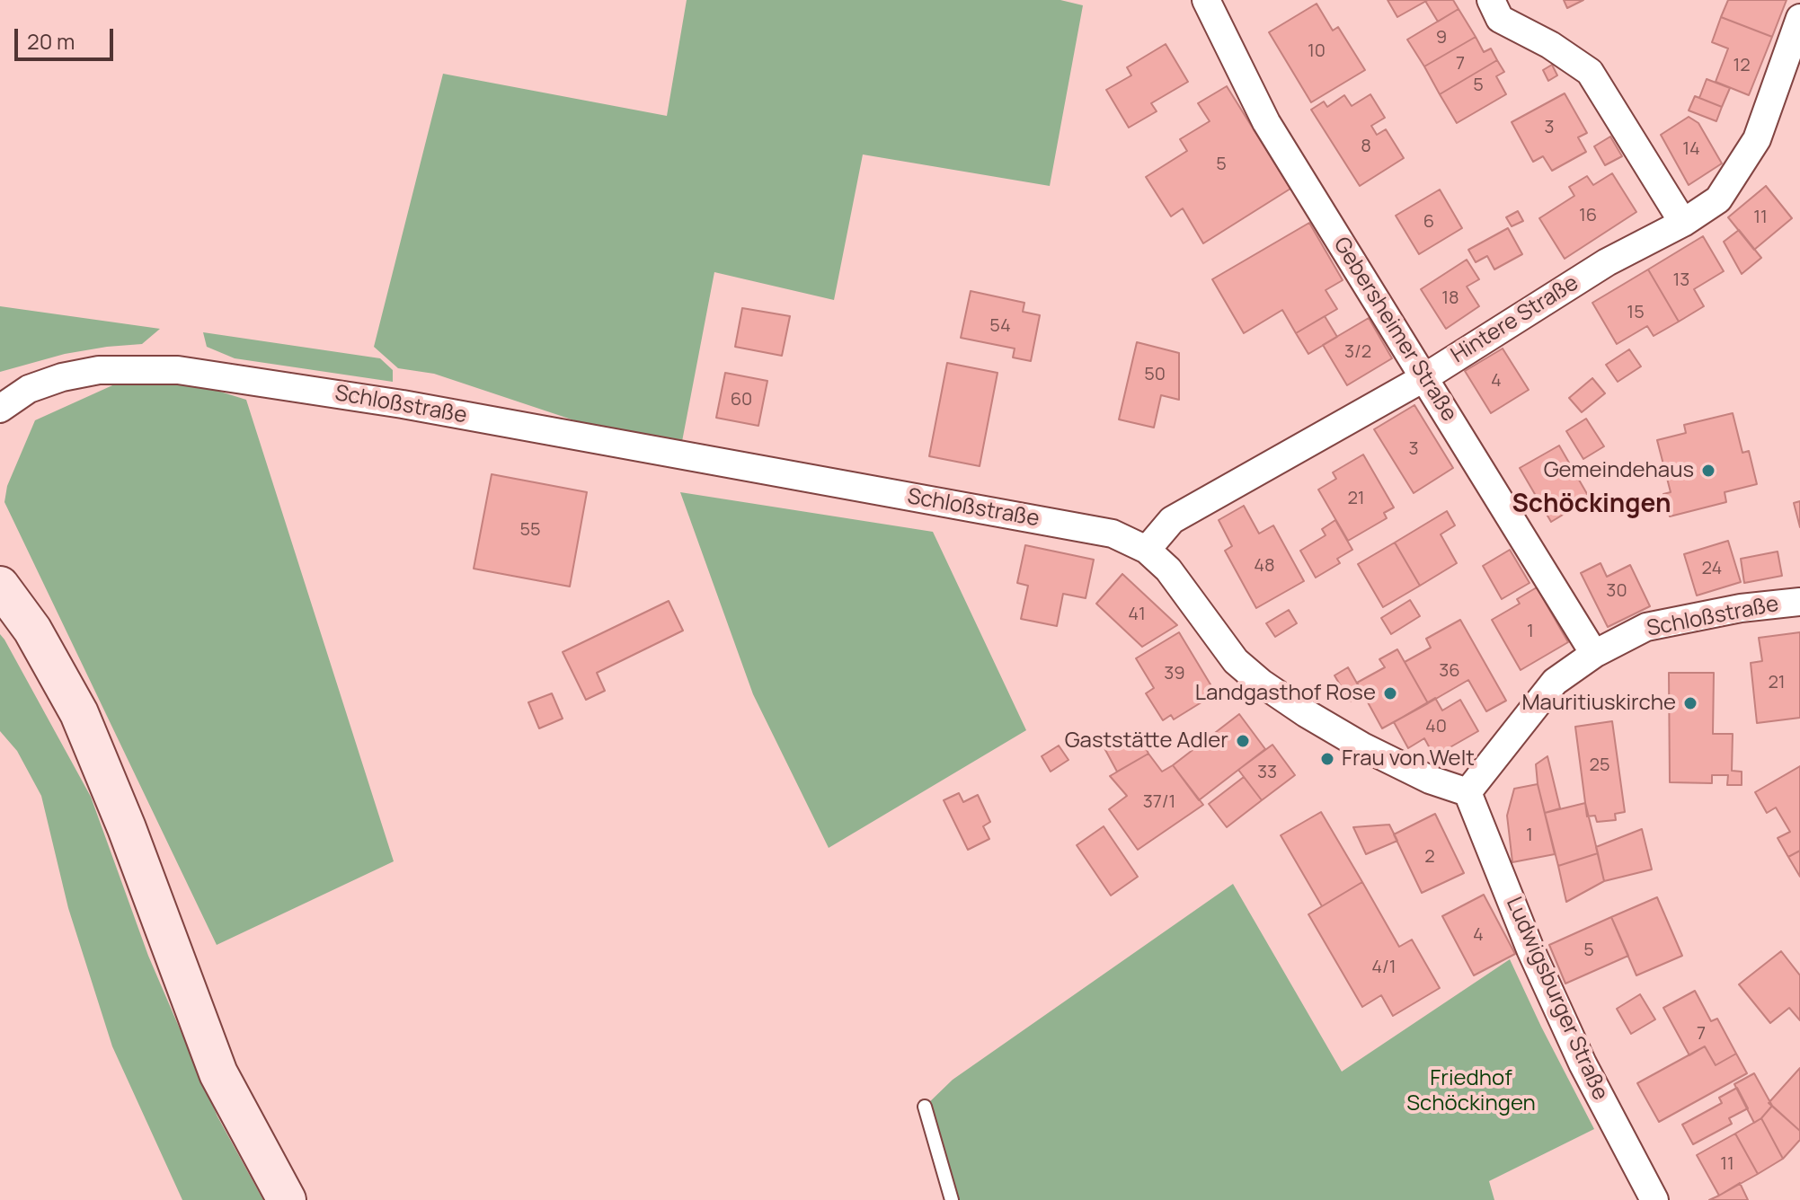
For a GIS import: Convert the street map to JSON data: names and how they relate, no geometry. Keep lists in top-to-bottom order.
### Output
{
  "streets": {
    "street": [
      "Hintere Straße",
      "Gebersheimer Straße",
      "Schloßstraße",
      "Ludwigsburger Straße"
    ]
  },
  "crossings": [
    ["Hintere Straße", "Gebersheimer Straße"],
    ["Hintere Straße", "Schloßstraße"],
    ["Gebersheimer Straße", "Schloßstraße"],
    ["Schloßstraße", "Ludwigsburger Straße"]
  ],
  "districts": ["Schöckingen"],
  "parks": ["Friedhof Schöckingen"],
  "places": [
    "Gemeindehaus",
    "Landgasthof Rose",
    "Mauritiuskirche",
    "Gaststätte Adler",
    "Frau von Welt"
  ],
  "house_numbers": [
    "9",
    "10",
    "7",
    "12",
    "5",
    "3",
    "8",
    "14",
    "5",
    "16",
    "11",
    "6",
    "13",
    "18",
    "15",
    "54",
    "3/2",
    "50",
    "4",
    "60",
    "3",
    "21",
    "55",
    "48",
    "24",
    "30",
    "41",
    "1",
    "36",
    "39",
    "21",
    "40",
    "25",
    "33",
    "37/1",
    "1",
    "2",
    "4",
    "5",
    "4/1",
    "7",
    "11"
  ],
  "scale_bar": "20 m"
}
